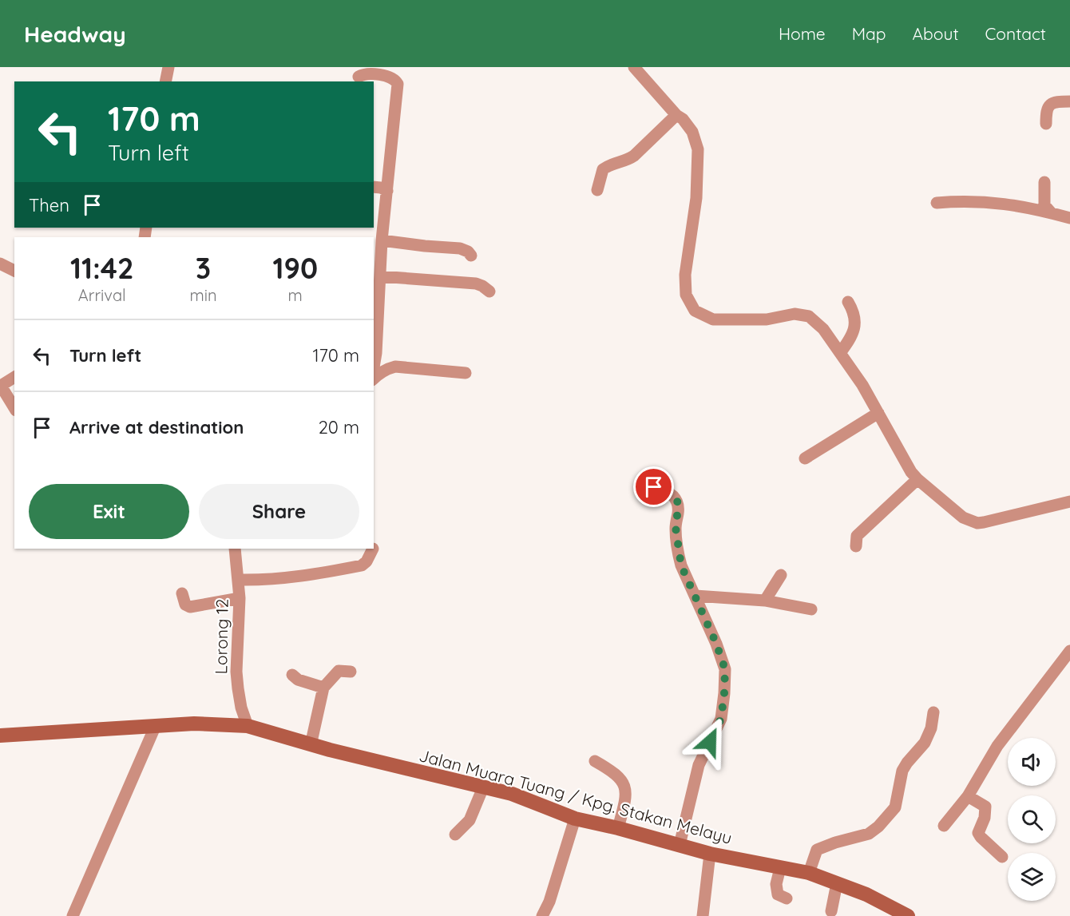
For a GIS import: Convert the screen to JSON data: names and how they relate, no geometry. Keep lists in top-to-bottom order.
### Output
{
  "streets": {
    "main road": ["Jalan Muara Tuang / Kpg. Stakan Melayu"],
    "street": ["Lorong 12"]
  },
  "crossings": [
    ["Lorong 12", "Jalan Muara Tuang / Kpg. Stakan Melayu"]
  ],
  "page": {
    "header": "Headway",
    "nav": [
      "Home",
      "Map",
      "About",
      "Contact"
    ],
    "turn": ["170 m", "Turn left"],
    "then": "Then",
    "eta": [
      "11:42",
      "Arrival",
      "3",
      "min",
      "190",
      "m"
    ],
    "list": [
      {
        "name": "Turn left",
        "value": "170 m"
      },
      {
        "name": "Arrive at destination",
        "value": "20 m"
      }
    ],
    "buttons": ["Exit", "Share"]
  }
}
